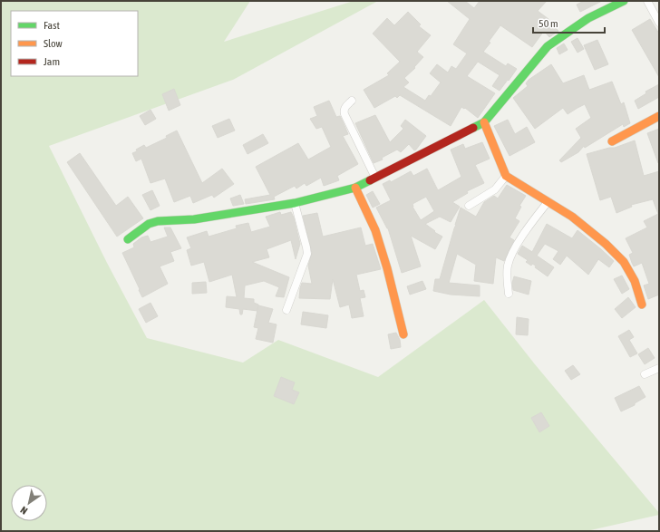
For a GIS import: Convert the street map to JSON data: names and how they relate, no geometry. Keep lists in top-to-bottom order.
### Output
{
  "legend": ["Fast", "Slow", "Jam"],
  "scale_bar": "50 m",
  "north": "bottom left"
}
